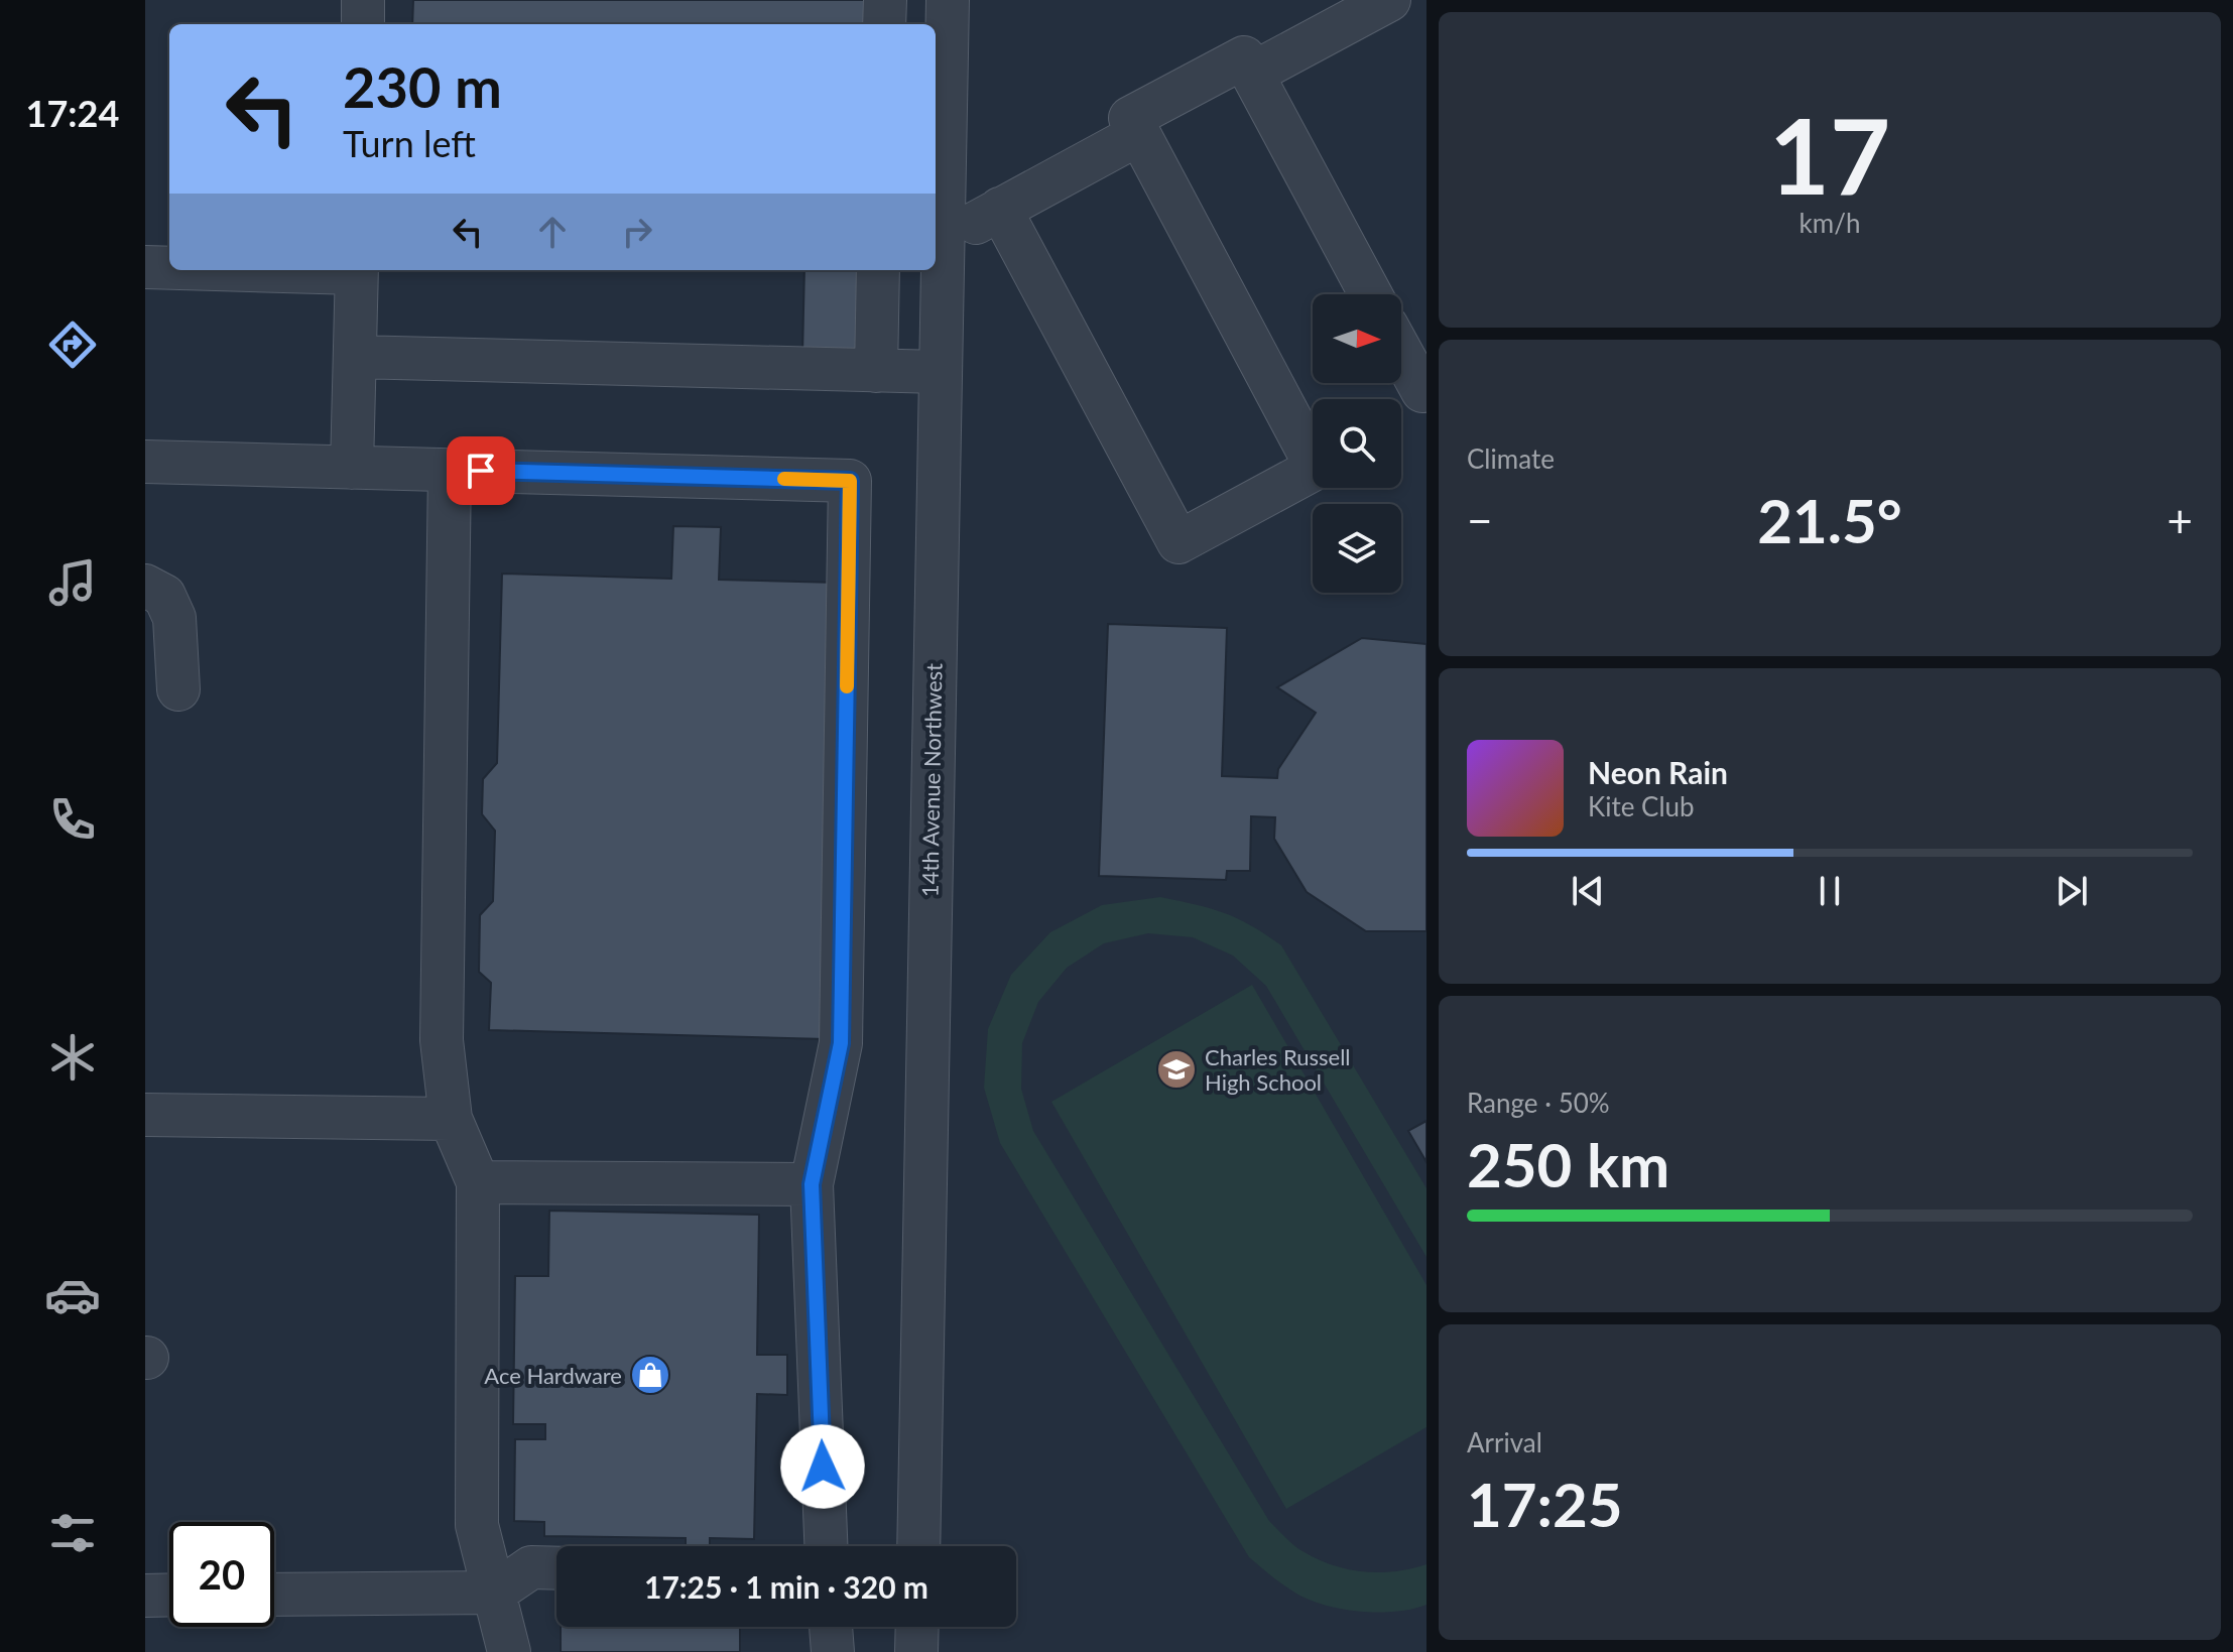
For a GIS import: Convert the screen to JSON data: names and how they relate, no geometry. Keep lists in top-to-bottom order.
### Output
{
  "streets": {
    "street": ["14th Avenue Northwest"]
  },
  "places": {
    "school or university": ["Charles Russell High School"],
    "shop": ["Ace Hardware"]
  },
  "north": "right",
  "page": {
    "tabs": "17:24",
    "tile": [
      ["17", "km/h"],
      "Climate",
      ["Range · 50%", "250 km"],
      ["Arrival", "17:25"]
    ],
    "turn": ["230 m", "Turn left"],
    "heat": ["−", "21.5°", "+"],
    "song": ["Neon Rain", "Kite Club"],
    "limit": "20",
    "trip": "17:25 · 1 min · 320 m"
  }
}
